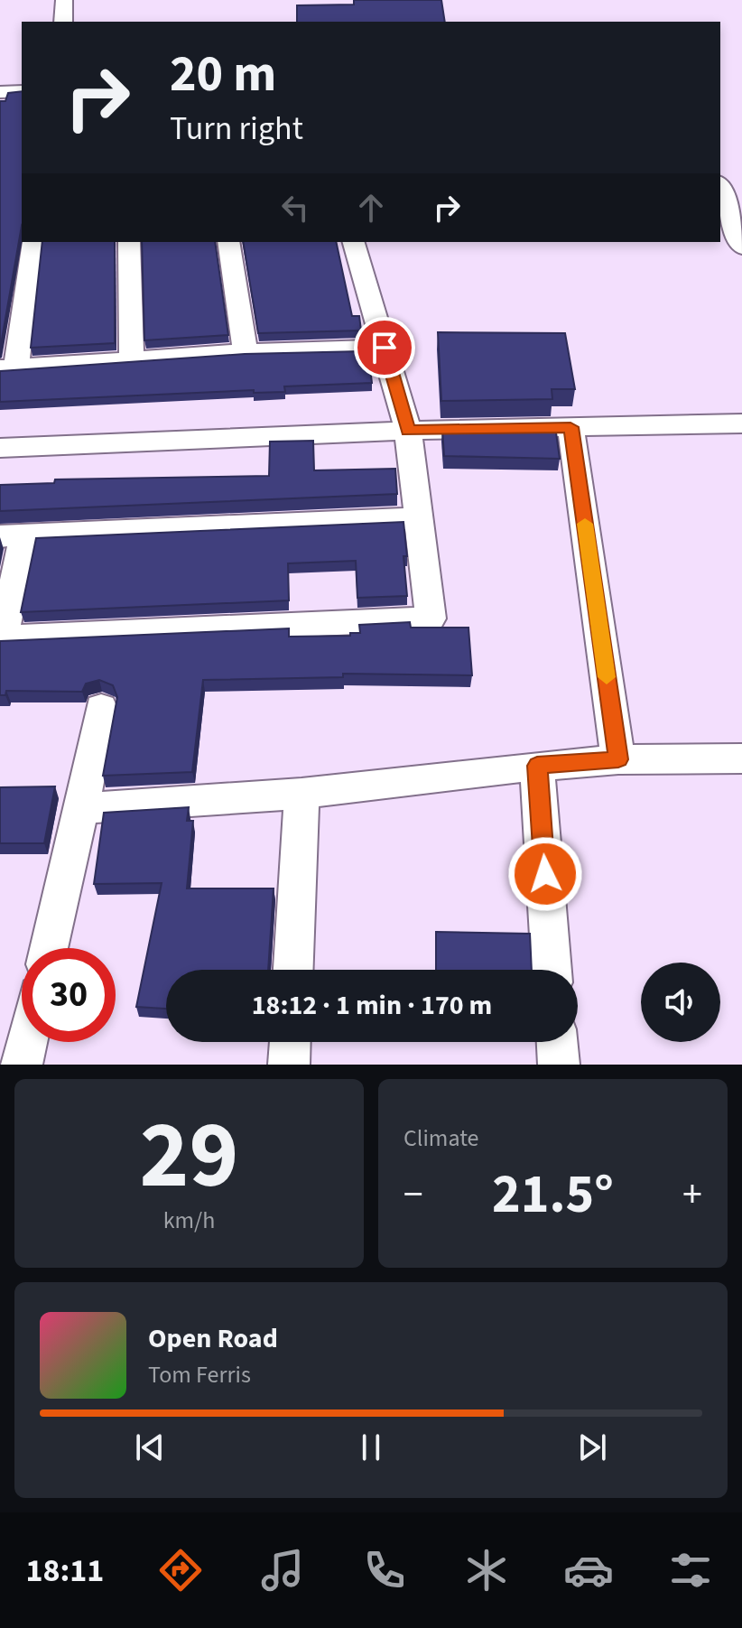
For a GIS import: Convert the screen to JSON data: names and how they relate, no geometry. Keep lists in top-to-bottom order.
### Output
{
  "page": {
    "turn": ["20 m", "Turn right"],
    "limit": "30",
    "trip": "18:12 · 1 min · 170 m",
    "tile": [
      ["29", "km/h"],
      "Climate"
    ],
    "heat": ["−", "21.5°", "+"],
    "song": ["Open Road", "Tom Ferris"],
    "tabs": "18:11"
  }
}
